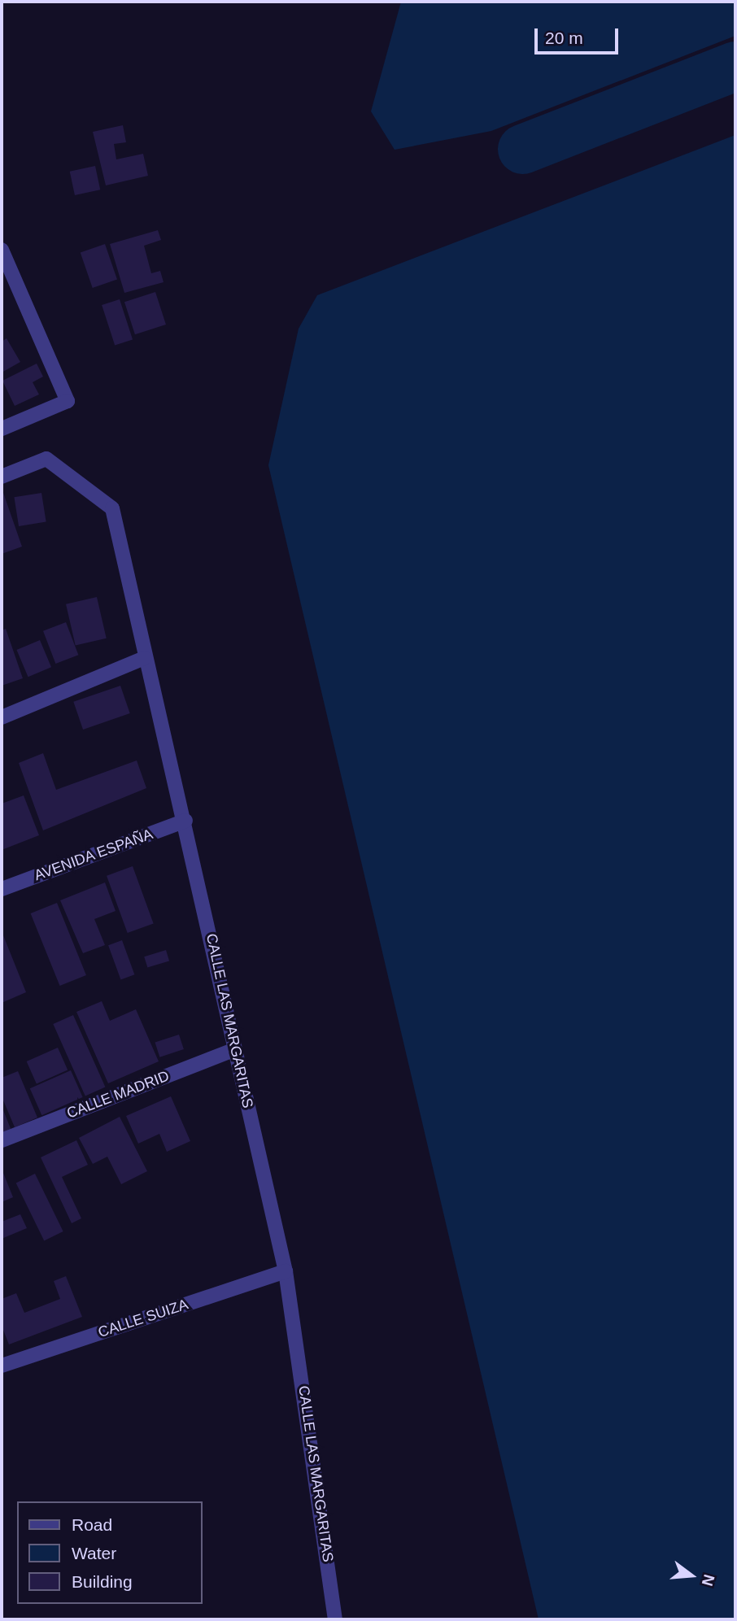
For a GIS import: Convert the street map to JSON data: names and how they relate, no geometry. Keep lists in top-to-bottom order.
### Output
{
  "streets": {
    "street": [
      "AVENIDA ESPAÑA",
      "CALLE LAS MARGARITAS",
      "CALLE MADRID",
      "CALLE SUIZA"
    ]
  },
  "crossings": [
    ["AVENIDA ESPAÑA", "CALLE LAS MARGARITAS"],
    ["CALLE LAS MARGARITAS", "CALLE MADRID"],
    ["CALLE LAS MARGARITAS", "CALLE SUIZA"]
  ],
  "legend": ["Road", "Water", "Building"],
  "scale_bar": "20 m",
  "north": "right"
}
